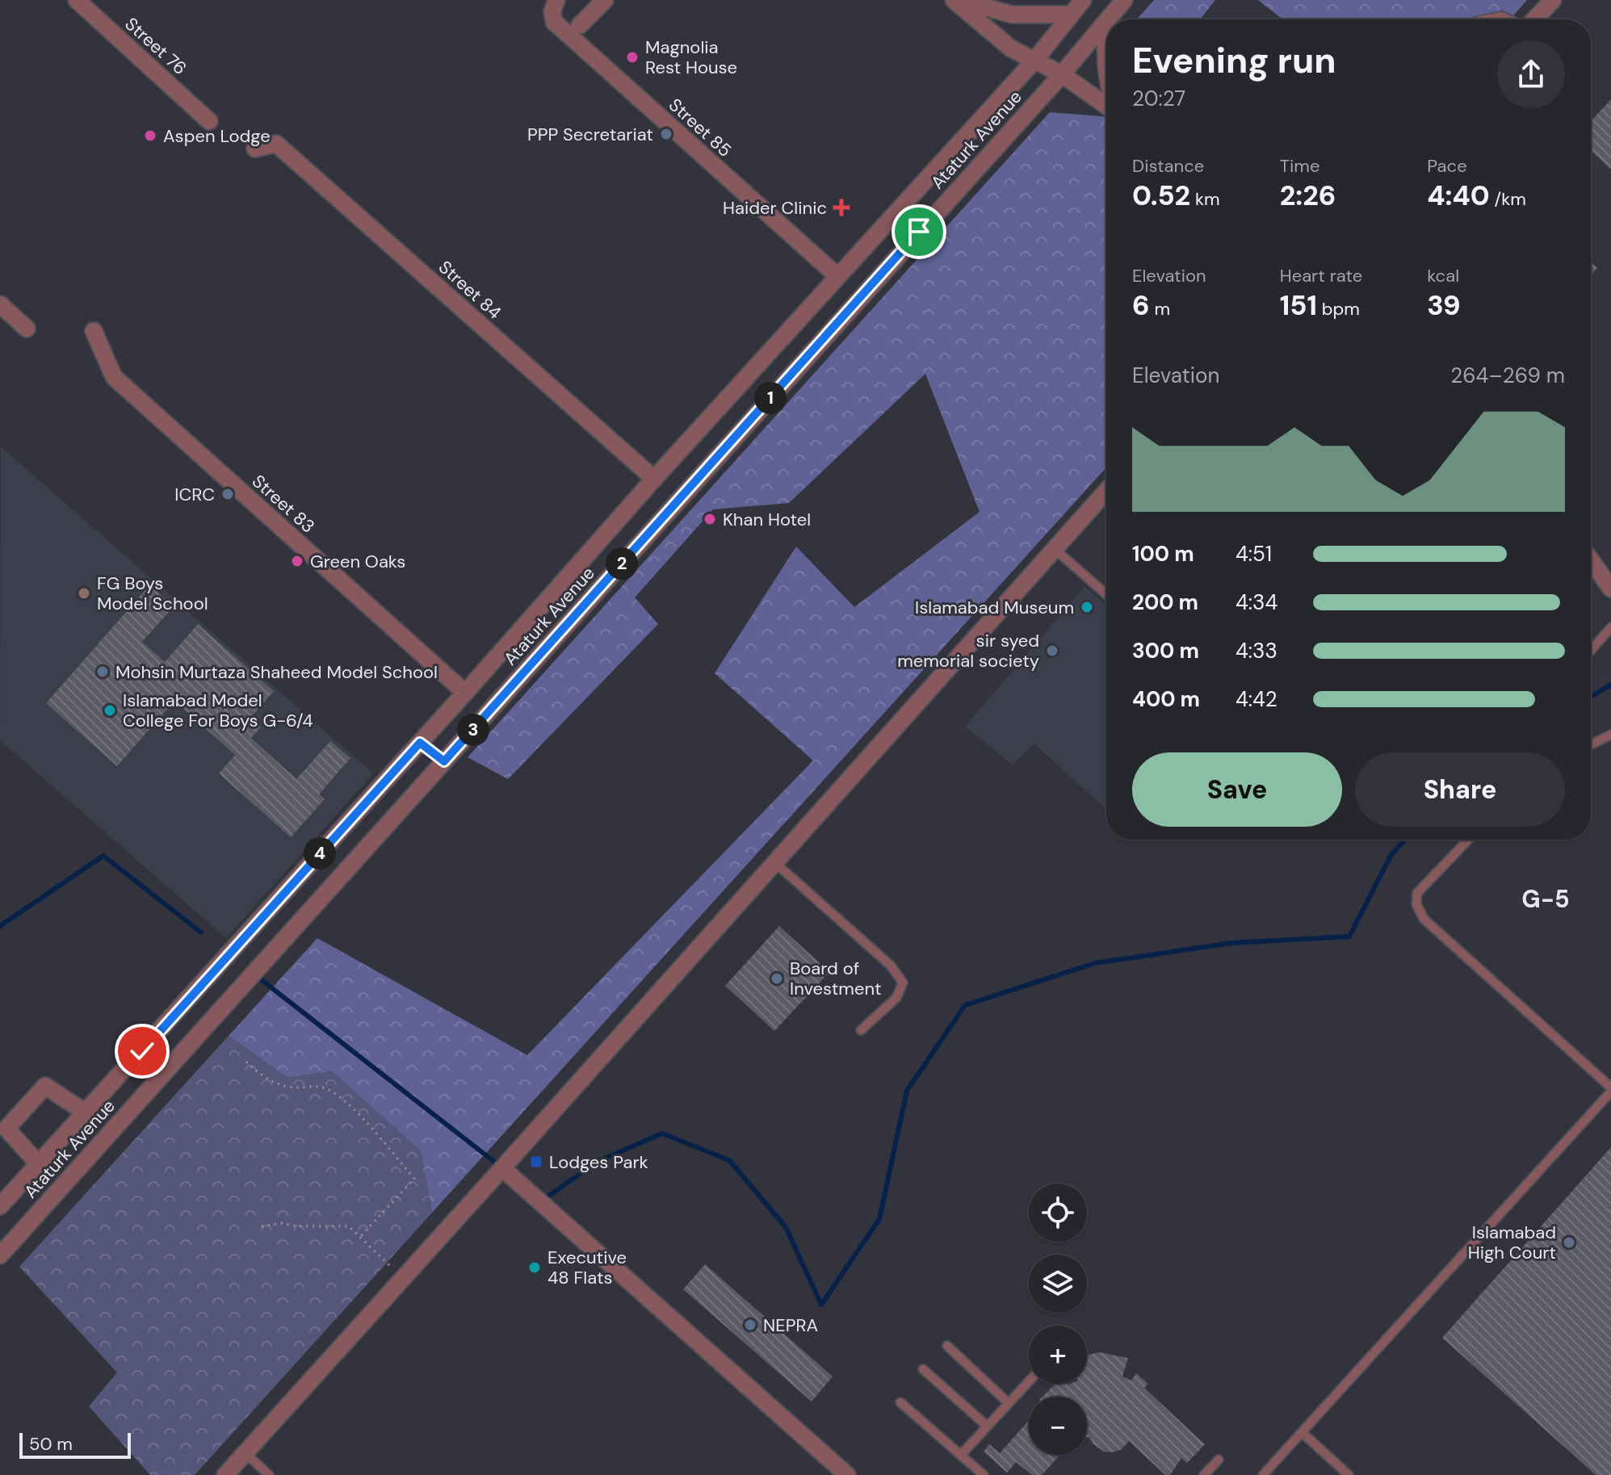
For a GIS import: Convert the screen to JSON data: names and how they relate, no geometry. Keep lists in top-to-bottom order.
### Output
{
  "streets": {
    "street": [
      "Street 76",
      "Street 85",
      "Ataturk Avenue",
      "Street 84",
      "Street 83"
    ]
  },
  "crossings": [
    ["Street 85", "Ataturk Avenue"],
    ["Ataturk Avenue", "Street 84"],
    ["Ataturk Avenue", "Street 83"]
  ],
  "districts": ["G-5"],
  "places": {
    "other": [
      "Magnolia Rest House",
      "PPP Secretariat",
      "Aspen Lodge",
      "ICRC",
      "Khan Hotel",
      "Green Oaks",
      "FG Boys Model School",
      "Islamabad Museum",
      "sir syed memorial society",
      "Mohsin Murtaza Shaheed Model School",
      "Islamabad Model College For Boys G-6/4",
      "Board of Investment",
      "Islamabad High Court",
      "Executive 48 Flats",
      "NEPRA"
    ],
    "health": ["Haider Clinic"],
    "transit": ["Lodges Park"]
  },
  "scale_bar": "50 m",
  "page": {
    "heading": ["Evening run", "20:27"],
    "stats": [
      ["Distance", "0.52 km"],
      ["Time", "2:26"],
      ["Pace", "4:40 /km"],
      ["Elevation", "6 m"],
      ["Heart rate", "151 bpm"],
      ["kcal", "39"]
    ],
    "chart": ["Elevation", "264–269 m"],
    "pins": [
      "1",
      "2",
      "3",
      "4"
    ],
    "list": [
      {
        "name": "100 m",
        "note": "4:51"
      },
      {
        "name": "200 m",
        "note": "4:34"
      },
      {
        "name": "300 m",
        "note": "4:33"
      },
      {
        "name": "400 m",
        "note": "4:42"
      }
    ],
    "buttons": ["Save", "Share"],
    "map_buttons": ["+", "−"],
    "scale": "50 m"
  }
}
